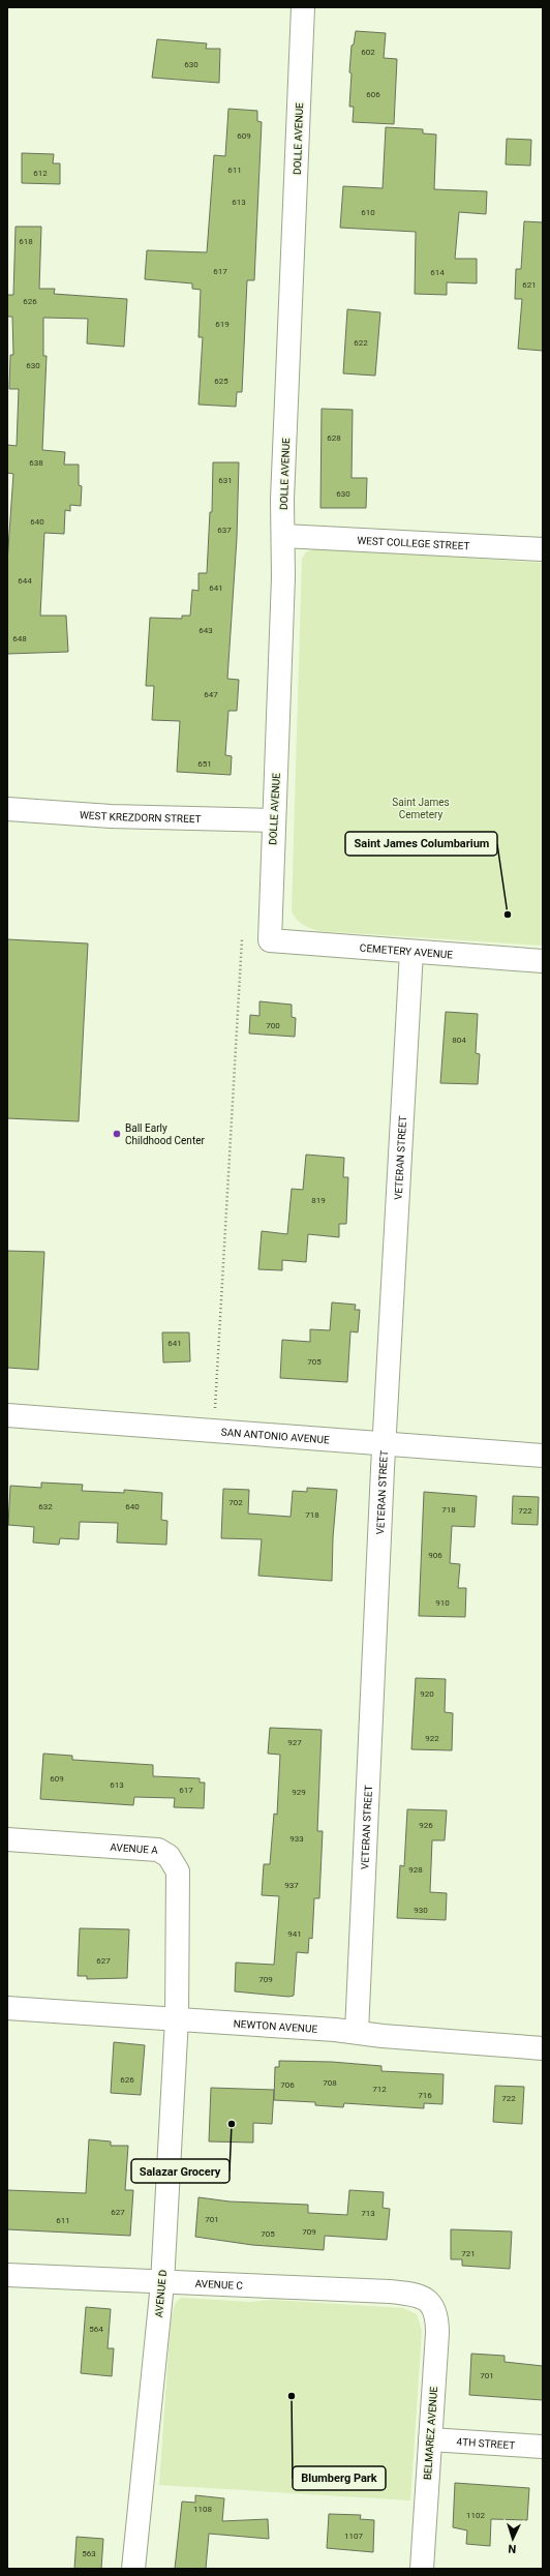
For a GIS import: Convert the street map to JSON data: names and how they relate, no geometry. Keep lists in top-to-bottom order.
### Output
{
  "streets": {
    "street": [
      "DOLLE AVENUE",
      "WEST COLLEGE STREET",
      "WEST KREZDORN STREET",
      "CEMETERY AVENUE",
      "VETERAN STREET",
      "SAN ANTONIO AVENUE",
      "AVENUE A",
      "NEWTON AVENUE",
      "AVENUE C",
      "AVENUE D",
      "BELMAREZ AVENUE",
      "4TH STREET"
    ]
  },
  "crossings": [
    ["DOLLE AVENUE", "WEST COLLEGE STREET"],
    ["DOLLE AVENUE", "WEST KREZDORN STREET"],
    ["DOLLE AVENUE", "CEMETERY AVENUE"],
    ["CEMETERY AVENUE", "VETERAN STREET"],
    ["VETERAN STREET", "SAN ANTONIO AVENUE"],
    ["VETERAN STREET", "NEWTON AVENUE"],
    ["AVENUE A", "NEWTON AVENUE"],
    ["AVENUE A", "AVENUE D"],
    ["NEWTON AVENUE", "AVENUE D"],
    ["AVENUE C", "AVENUE D"],
    ["AVENUE C", "BELMAREZ AVENUE"],
    ["BELMAREZ AVENUE", "4TH STREET"]
  ],
  "parks": ["Saint James Cemetery"],
  "places": [
    "Saint James Columbarium",
    "Ball Early Childhood Center",
    "Salazar Grocery",
    "Blumberg Park"
  ],
  "house_numbers": [
    "602",
    "630",
    "606",
    "609",
    "611",
    "612",
    "613",
    "610",
    "618",
    "617",
    "614",
    "621",
    "626",
    "619",
    "622",
    "630",
    "625",
    "628",
    "638",
    "631",
    "630",
    "640",
    "637",
    "644",
    "641",
    "643",
    "648",
    "647",
    "651",
    "700",
    "804",
    "819",
    "641",
    "705",
    "702",
    "632",
    "640",
    "718",
    "722",
    "718",
    "906",
    "910",
    "920",
    "922",
    "927",
    "609",
    "613",
    "617",
    "929",
    "926",
    "933",
    "928",
    "937",
    "930",
    "941",
    "627",
    "709",
    "626",
    "708",
    "706",
    "712",
    "716",
    "722",
    "627",
    "713",
    "701",
    "611",
    "709",
    "705",
    "721",
    "564",
    "701",
    "1108",
    "1102",
    "1107",
    "563"
  ],
  "north": "bottom"
}
